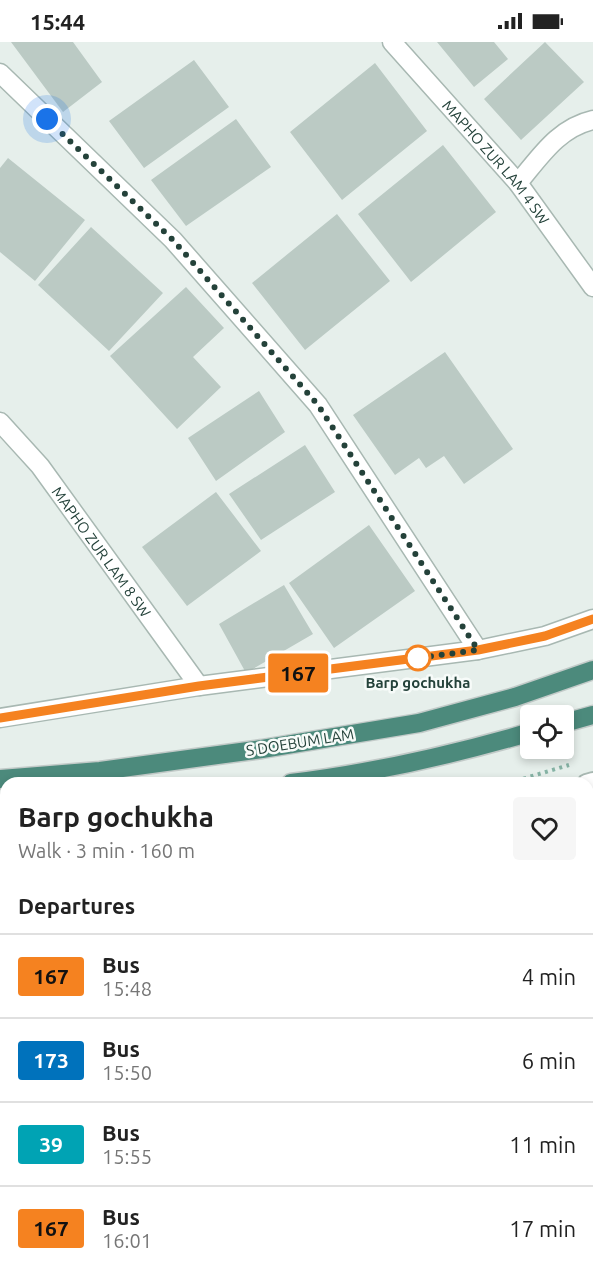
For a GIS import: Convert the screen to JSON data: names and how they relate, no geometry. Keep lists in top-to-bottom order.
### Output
{
  "streets": {
    "highway": ["S DOEBUM LAM"],
    "street": ["MAPHO ZUR LAM 4 SW", "MAPHO ZUR LAM 8 SW"]
  },
  "places": ["Barp gochukha"],
  "lines": ["bus line 167"],
  "page": {
    "status": "15:44",
    "on_map": "167",
    "heading": [
      ["Barp gochukha", "Walk · 3 min · 160 m"],
      "Departures"
    ],
    "list": [
      {
        "mark": "167",
        "name": "Bus",
        "note": "15:48",
        "value": "4 min"
      },
      {
        "mark": "173",
        "name": "Bus",
        "note": "15:50",
        "value": "6 min"
      },
      {
        "mark": "39",
        "name": "Bus",
        "note": "15:55",
        "value": "11 min"
      },
      {
        "mark": "167",
        "name": "Bus",
        "note": "16:01",
        "value": "17 min"
      }
    ]
  }
}
